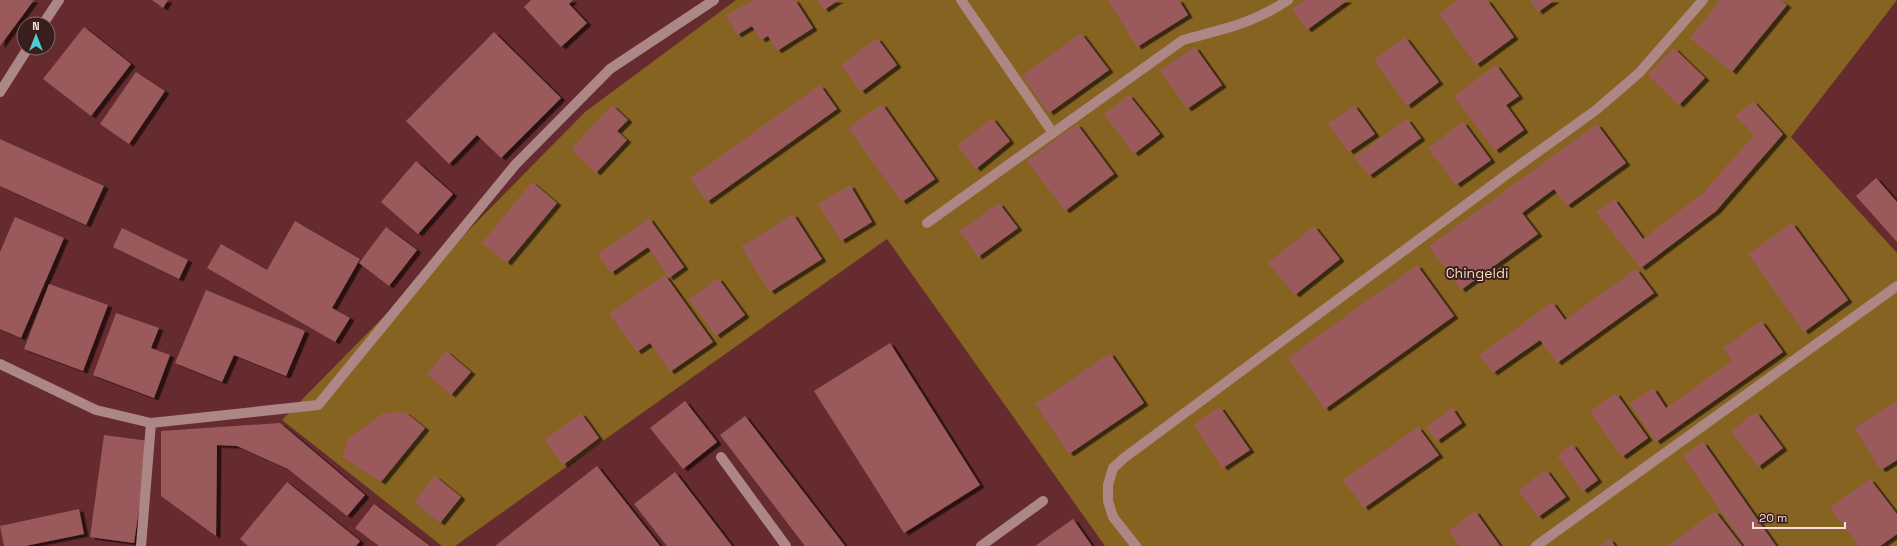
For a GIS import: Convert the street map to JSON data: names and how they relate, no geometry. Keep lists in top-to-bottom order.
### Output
{
  "parks": ["Chingeldi"],
  "scale_bar": "20 m",
  "north": "top"
}
